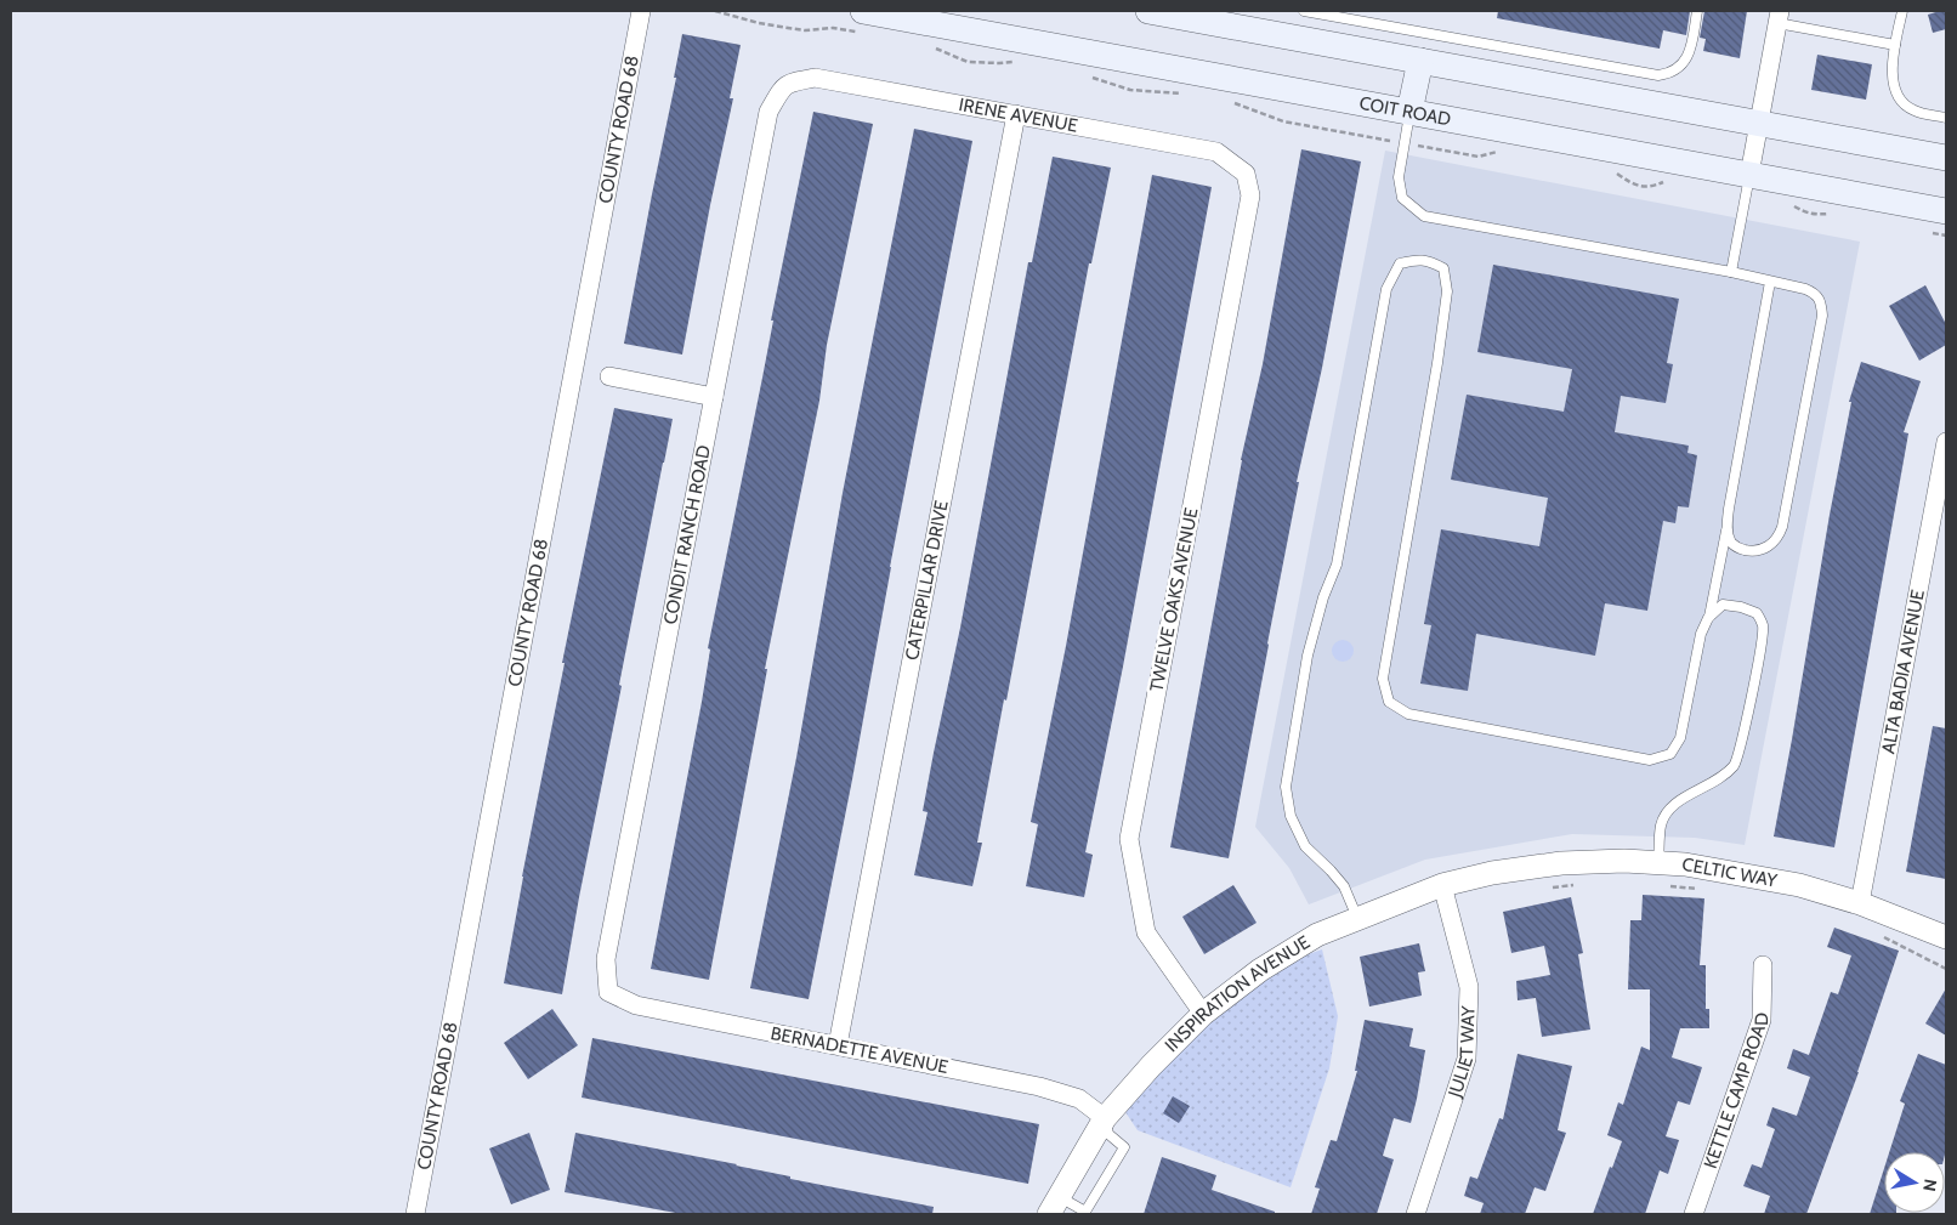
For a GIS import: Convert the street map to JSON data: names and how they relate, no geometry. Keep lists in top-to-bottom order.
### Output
{
  "streets": {
    "main road": ["COIT ROAD"],
    "street": [
      "IRENE AVENUE",
      "COUNTY ROAD 68",
      "CONDIT RANCH ROAD",
      "CATERPILLAR DRIVE",
      "TWELVE OAKS AVENUE",
      "ALTA BADIA AVENUE",
      "CELTIC WAY",
      "INSPIRATION AVENUE",
      "BERNADETTE AVENUE",
      "JULIET WAY",
      "KETTLE CAMP ROAD"
    ]
  },
  "crossings": [
    ["IRENE AVENUE", "CONDIT RANCH ROAD"],
    ["IRENE AVENUE", "CATERPILLAR DRIVE"],
    ["IRENE AVENUE", "TWELVE OAKS AVENUE"],
    ["CONDIT RANCH ROAD", "BERNADETTE AVENUE"],
    ["CATERPILLAR DRIVE", "BERNADETTE AVENUE"],
    ["TWELVE OAKS AVENUE", "INSPIRATION AVENUE"],
    ["ALTA BADIA AVENUE", "CELTIC WAY"],
    ["CELTIC WAY", "INSPIRATION AVENUE"],
    ["INSPIRATION AVENUE", "BERNADETTE AVENUE"],
    ["INSPIRATION AVENUE", "JULIET WAY"]
  ],
  "north": "right"
}
